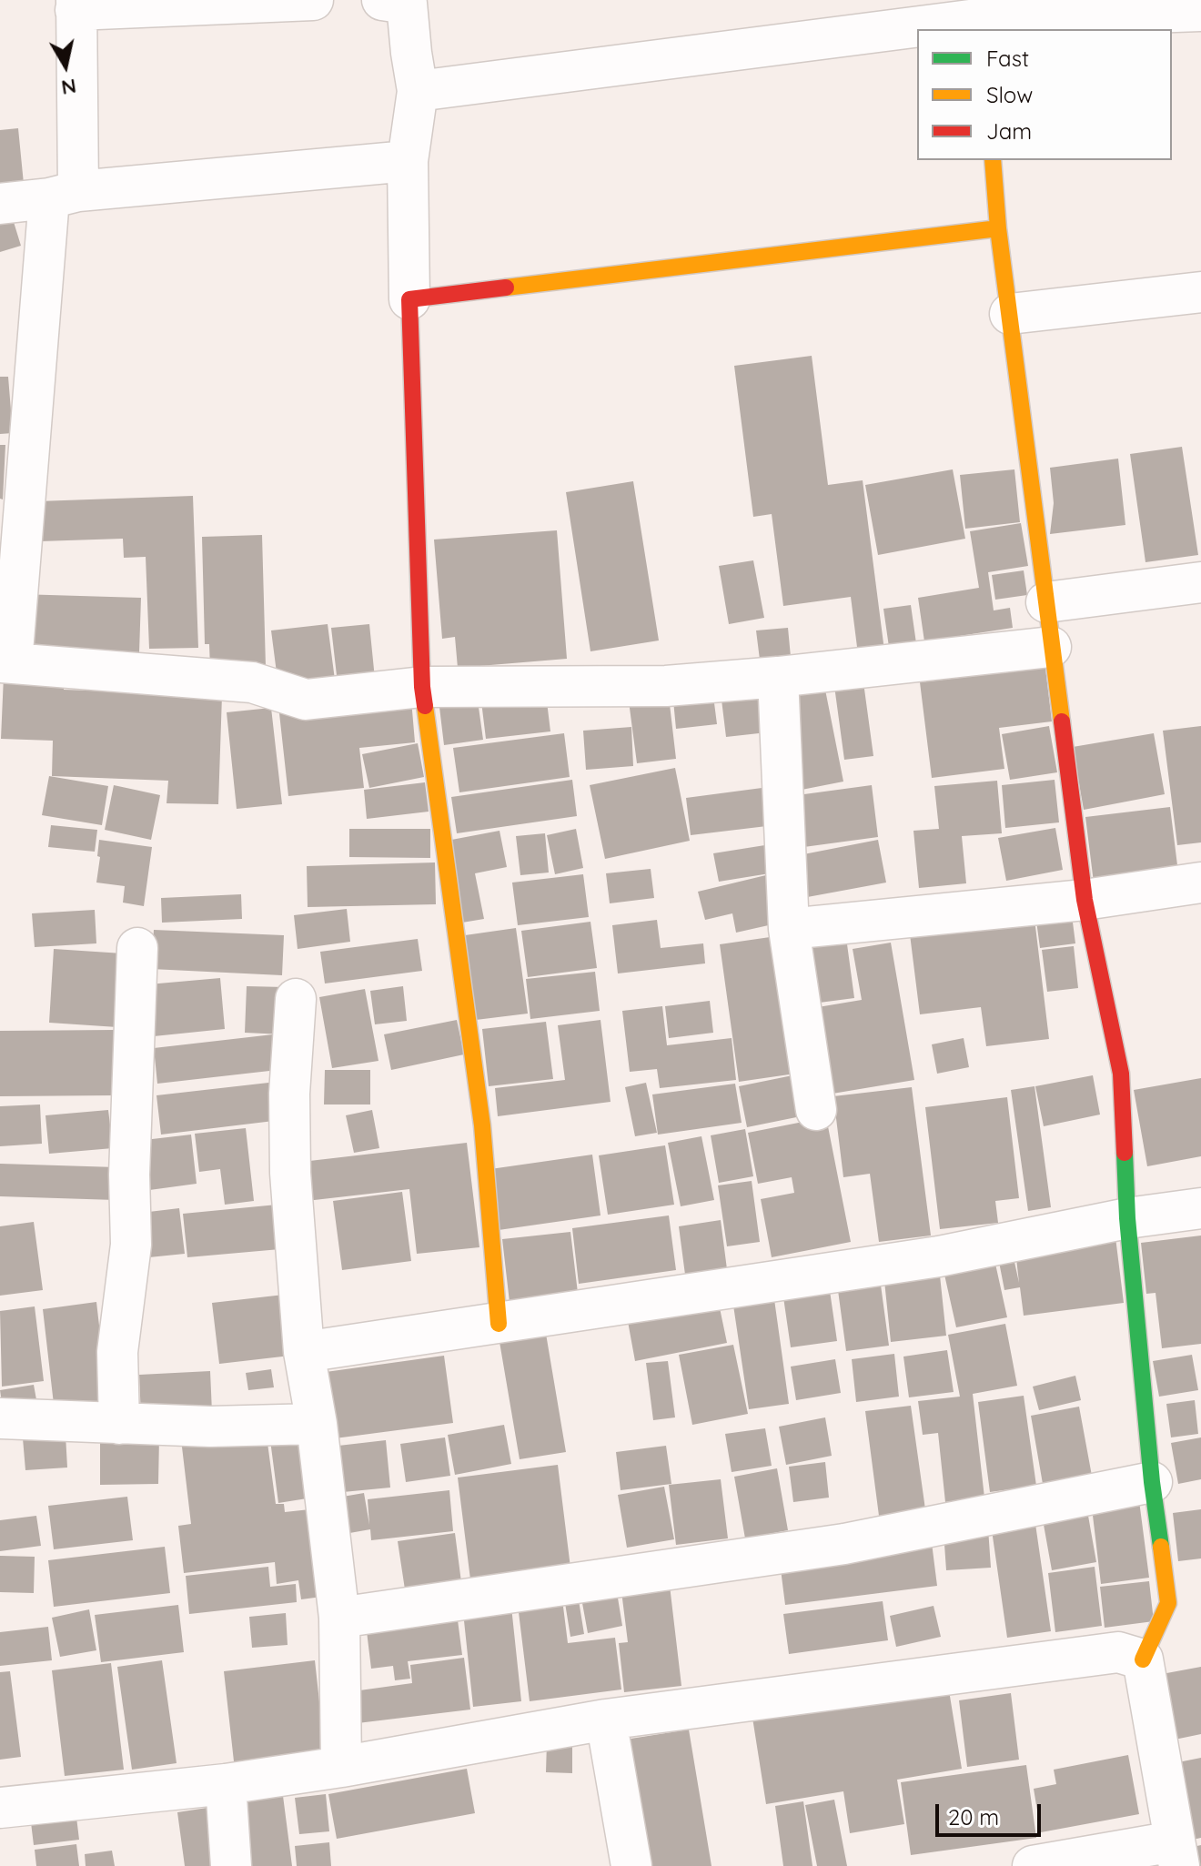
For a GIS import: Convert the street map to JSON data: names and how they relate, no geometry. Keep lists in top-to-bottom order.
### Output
{
  "legend": ["Fast", "Slow", "Jam"],
  "scale_bar": "20 m",
  "north": "bottom"
}
